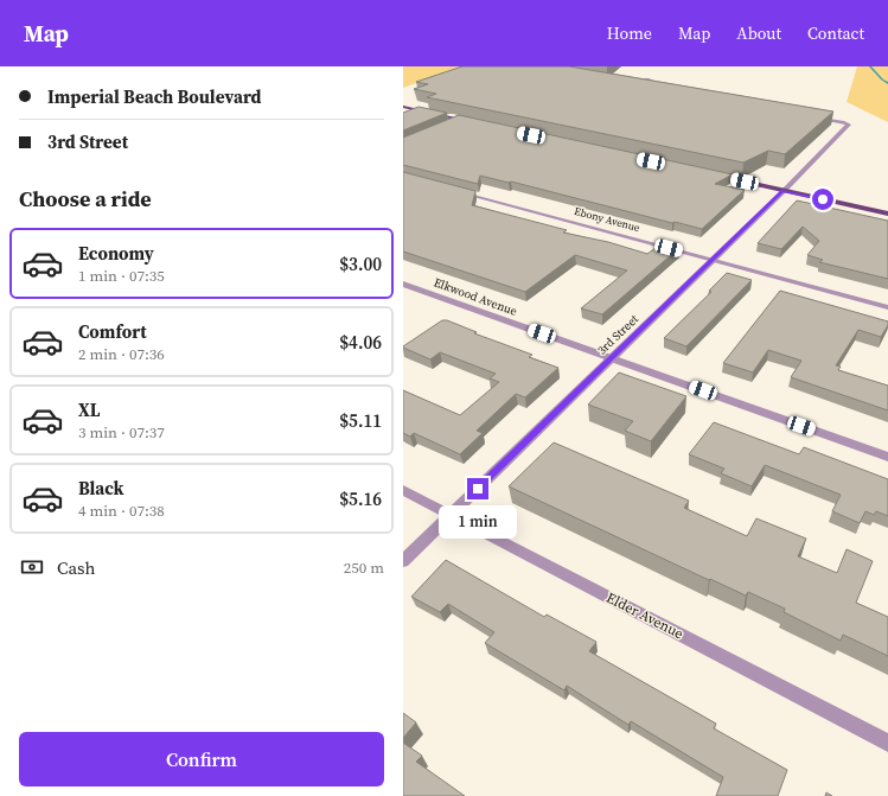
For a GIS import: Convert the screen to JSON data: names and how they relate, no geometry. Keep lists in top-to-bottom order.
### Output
{
  "streets": {
    "street": [
      "Ebony Avenue",
      "Elkwood Avenue",
      "3rd Street",
      "Elder Avenue"
    ]
  },
  "crossings": [
    ["Ebony Avenue", "3rd Street"],
    ["Elkwood Avenue", "3rd Street"],
    ["3rd Street", "Elder Avenue"]
  ],
  "page": {
    "header": "Map",
    "nav": [
      "Home",
      "Map",
      "About",
      "Contact"
    ],
    "banner": ["Imperial Beach Boulevard", "3rd Street"],
    "heading": "Choose a ride",
    "list": [
      {
        "name": "Economy",
        "note": "1 min · 07:35",
        "value": "$3.00"
      },
      {
        "name": "Comfort",
        "note": "2 min · 07:36",
        "value": "$4.06"
      },
      {
        "name": "XL",
        "note": "3 min · 07:37",
        "value": "$5.11"
      },
      {
        "name": "Black",
        "note": "4 min · 07:38",
        "value": "$5.16"
      }
    ],
    "bubble": "1 min",
    "pay": ["Cash", "250 m"],
    "buttons": "Confirm"
  }
}
